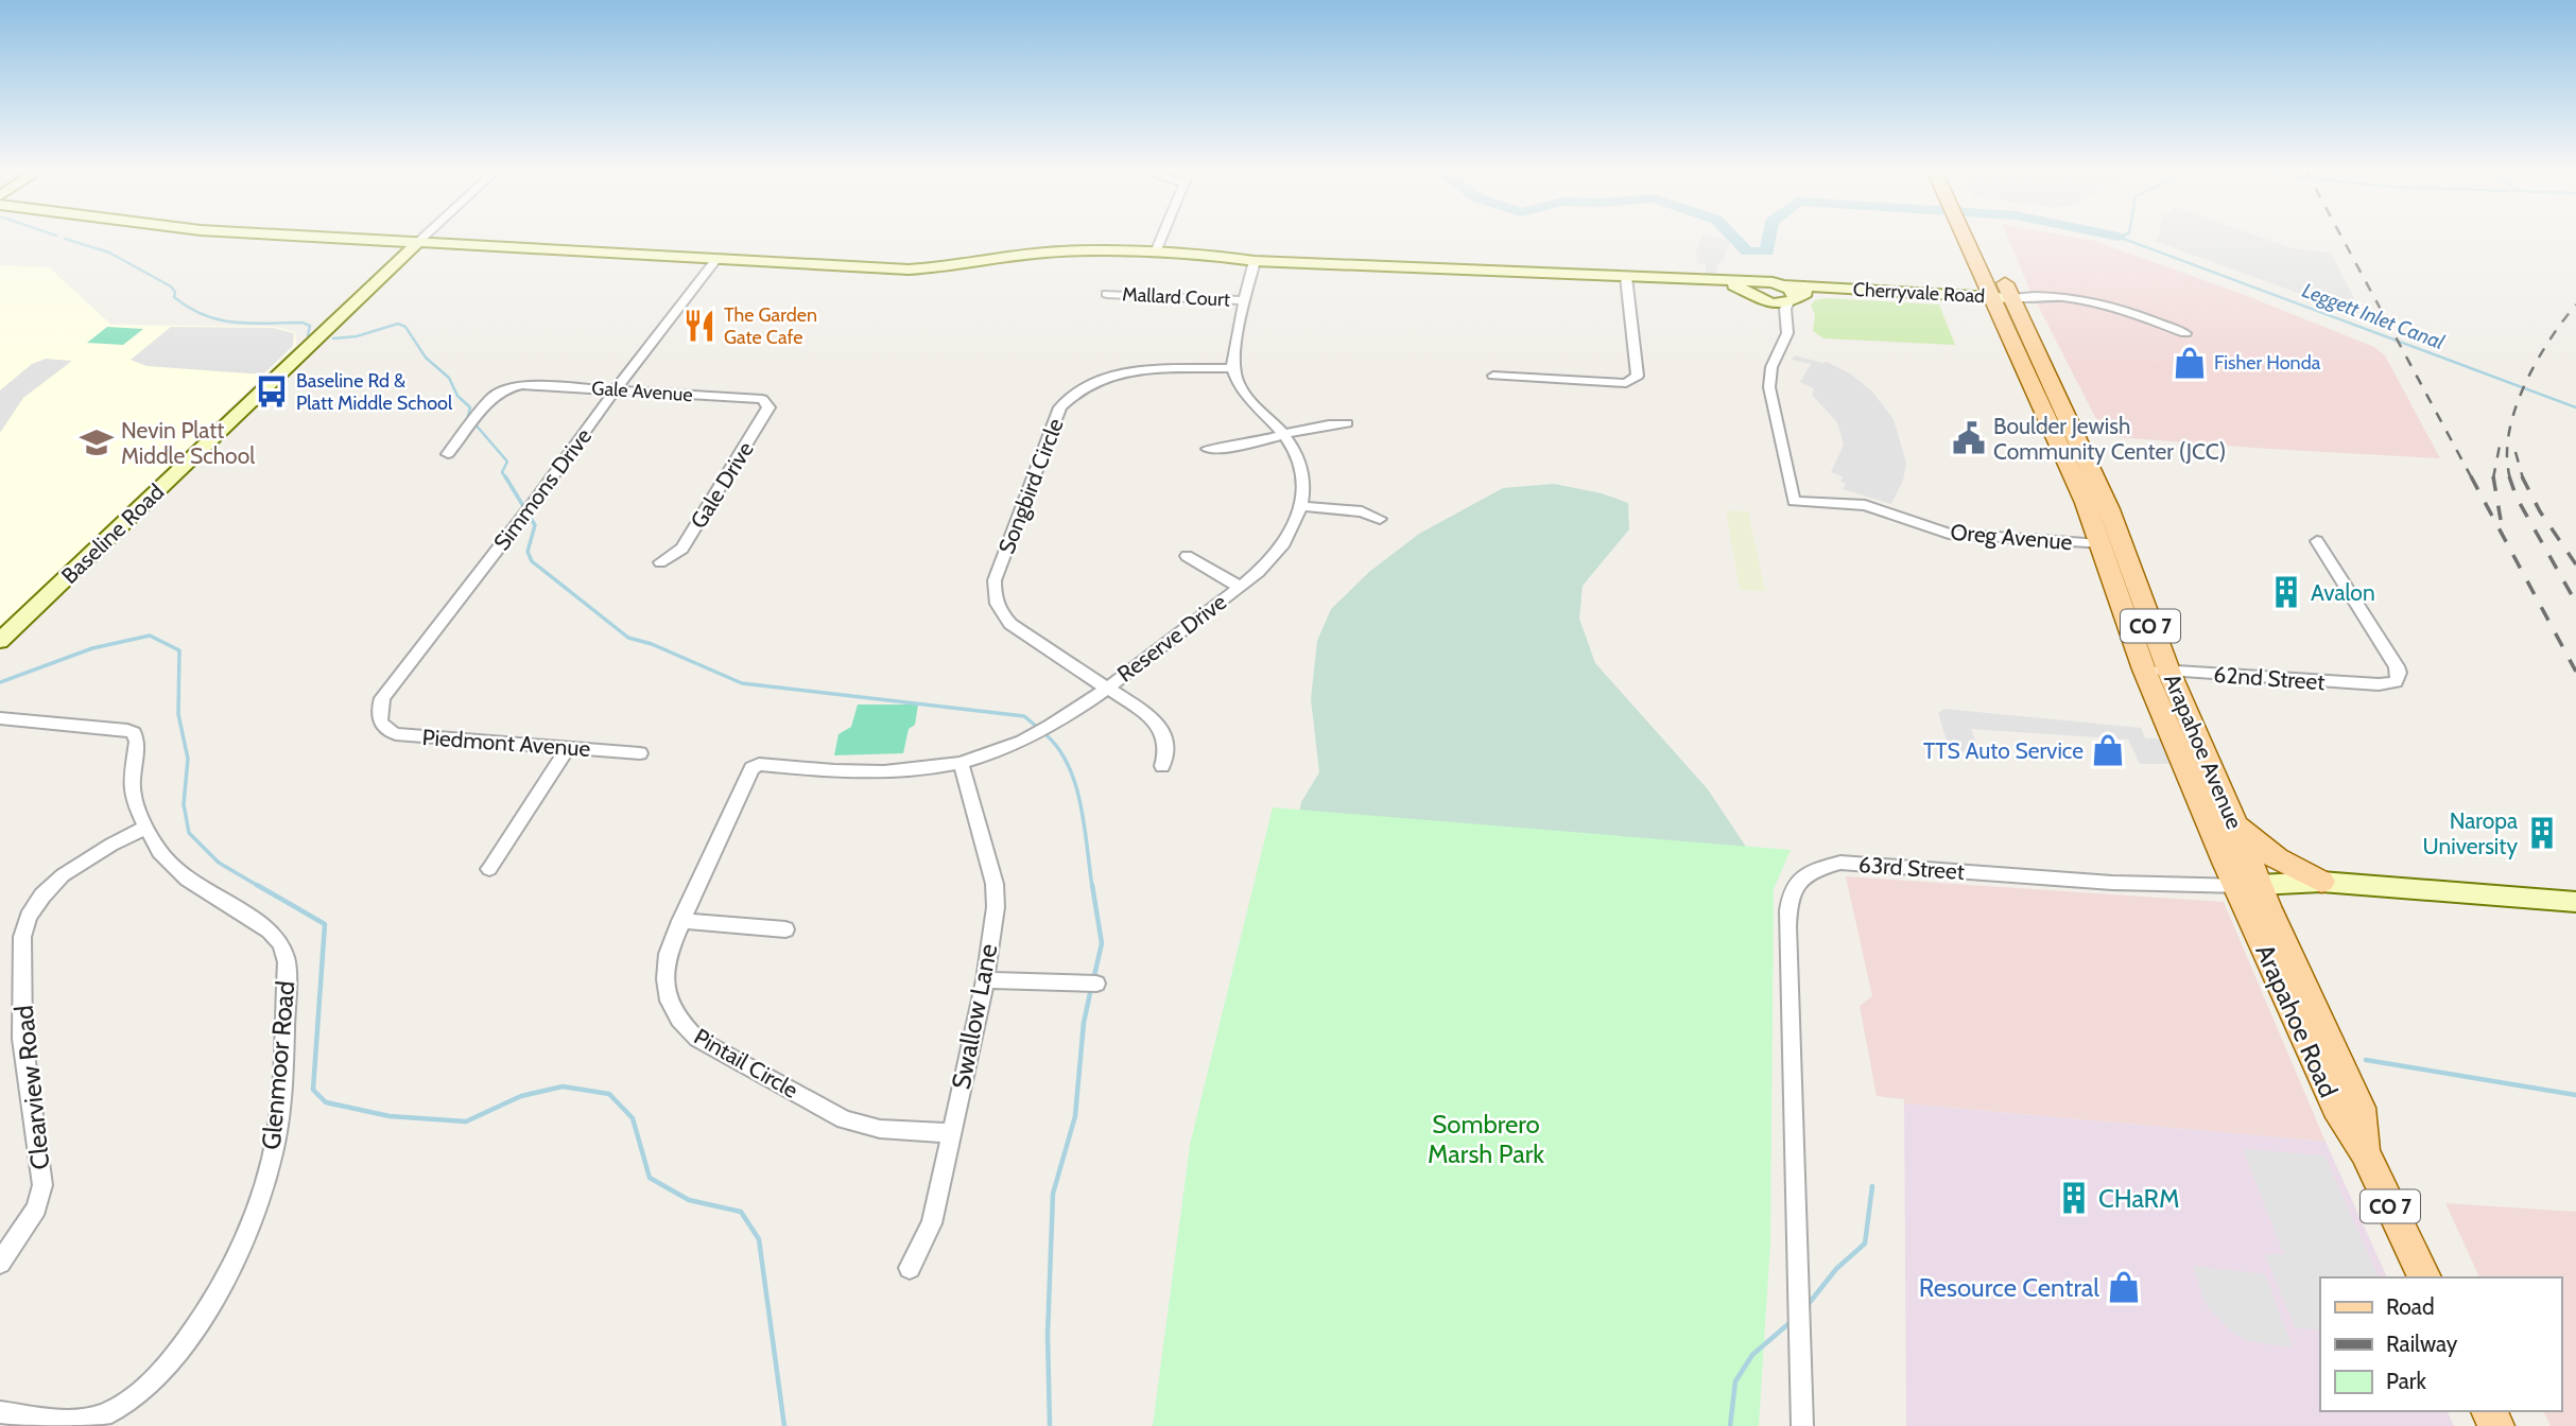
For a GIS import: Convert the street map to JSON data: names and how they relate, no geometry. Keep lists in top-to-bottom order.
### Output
{
  "streets": {
    "main road": ["CO 7", "Arapahoe Avenue", "Arapahoe Road"],
    "street": [
      "Cherryvale Road",
      "Mallard Court",
      "Gale Avenue",
      "Gale Drive",
      "Songbird Circle",
      "Simmons Drive",
      "Baseline Road",
      "Oreg Avenue",
      "Reserve Drive",
      "62nd Street",
      "Piedmont Avenue",
      "63rd Street",
      "Swallow Lane",
      "Pintail Circle",
      "Glenmoor Road",
      "Clearview Road"
    ]
  },
  "crossings": [
    ["Cherryvale Road", "Arapahoe Avenue"],
    ["Gale Avenue", "Gale Drive"],
    ["Gale Avenue", "Simmons Drive"],
    ["Songbird Circle", "Reserve Drive"],
    ["Simmons Drive", "Piedmont Avenue"],
    ["Oreg Avenue", "Arapahoe Avenue"],
    ["Reserve Drive", "Swallow Lane"],
    ["Reserve Drive", "Pintail Circle"],
    ["62nd Street", "Arapahoe Avenue"],
    ["Arapahoe Avenue", "63rd Street"],
    ["Arapahoe Avenue", "Arapahoe Road"],
    ["63rd Street", "Arapahoe Road"],
    ["Swallow Lane", "Pintail Circle"],
    ["Glenmoor Road", "Clearview Road"]
  ],
  "water": ["Leggett Inlet Canal"],
  "parks": ["Sombrero Marsh Park"],
  "places": {
    "restaurant": ["The Garden Gate Cafe"],
    "shop": ["Fisher Honda", "TTS Auto Service", "Resource Central"],
    "bus stop": ["Baseline Rd & Platt Middle School"],
    "public building": ["Boulder Jewish Community Center (JCC)"],
    "school or university": ["Nevin Platt Middle School"],
    "building": ["Avalon", "Naropa University", "CHaRM"]
  },
  "legend": ["Road", "Railway", "Park"]
}
